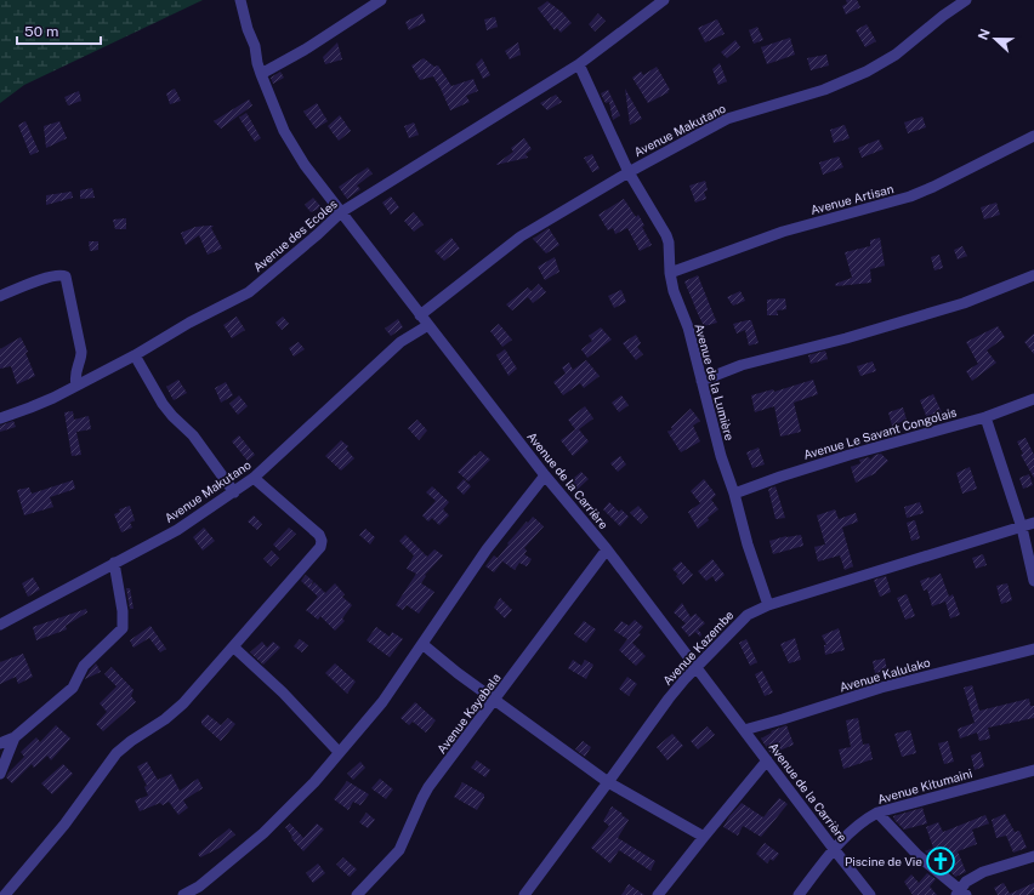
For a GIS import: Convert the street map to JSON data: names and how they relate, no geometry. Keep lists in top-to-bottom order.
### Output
{
  "streets": {
    "street": [
      "Avenue Makutano",
      "Avenue Artisan",
      "Avenue des Ecoles",
      "Avenue de la Lumière",
      "Avenue Le Savant Congolais",
      "Avenue de la Carrière",
      "Avenue Kazembe",
      "Avenue Kalulako",
      "Avenue Kayabala",
      "Avenue Kitumaini"
    ]
  },
  "crossings": [
    ["Avenue Makutano", "Avenue de la Lumière"],
    ["Avenue Makutano", "Avenue de la Carrière"],
    ["Avenue Artisan", "Avenue de la Lumière"],
    ["Avenue des Ecoles", "Avenue de la Lumière"],
    ["Avenue des Ecoles", "Avenue de la Carrière"],
    ["Avenue de la Lumière", "Avenue Le Savant Congolais"],
    ["Avenue de la Lumière", "Avenue Kazembe"],
    ["Avenue de la Carrière", "Avenue Kazembe"],
    ["Avenue de la Carrière", "Avenue Kalulako"],
    ["Avenue de la Carrière", "Avenue Kayabala"],
    ["Avenue de la Carrière", "Avenue Kitumaini"]
  ],
  "places": {
    "church": ["Piscine de Vie"]
  },
  "scale_bar": "50 m",
  "north": "left"
}
